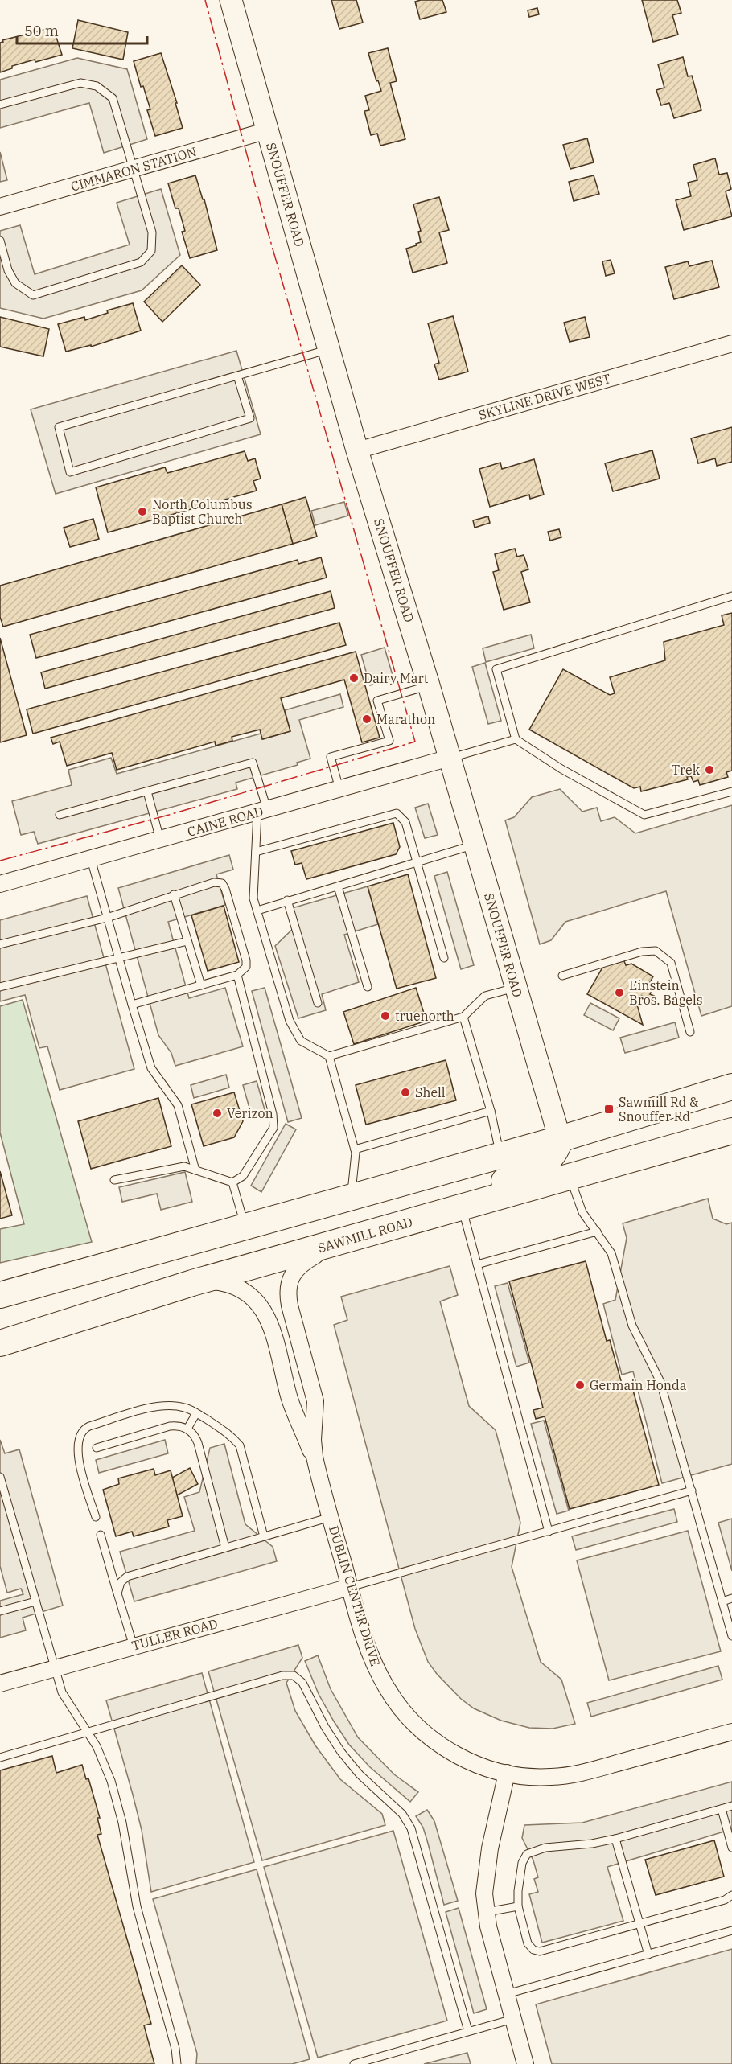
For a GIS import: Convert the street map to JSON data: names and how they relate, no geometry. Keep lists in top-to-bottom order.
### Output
{
  "streets": {
    "main road": ["SNOUFFER ROAD", "SAWMILL ROAD"],
    "street": [
      "CIMMARON STATION",
      "SKYLINE DRIVE WEST",
      "CAINE ROAD",
      "DUBLIN CENTER DRIVE",
      "TULLER ROAD"
    ]
  },
  "crossings": [
    ["CIMMARON STATION", "SNOUFFER ROAD"],
    ["SNOUFFER ROAD", "SKYLINE DRIVE WEST"],
    ["SNOUFFER ROAD", "CAINE ROAD"],
    ["SAWMILL ROAD", "DUBLIN CENTER DRIVE"],
    ["DUBLIN CENTER DRIVE", "TULLER ROAD"]
  ],
  "places": {
    "other": [
      "North Columbus Baptist Church",
      "Dairy Mart",
      "Marathon",
      "Trek",
      "Einstein Bros. Bagels",
      "truenorth",
      "Shell",
      "Verizon",
      "Germain Honda"
    ],
    "transit": ["Sawmill Rd & Snouffer Rd"]
  },
  "scale_bar": "50 m"
}
